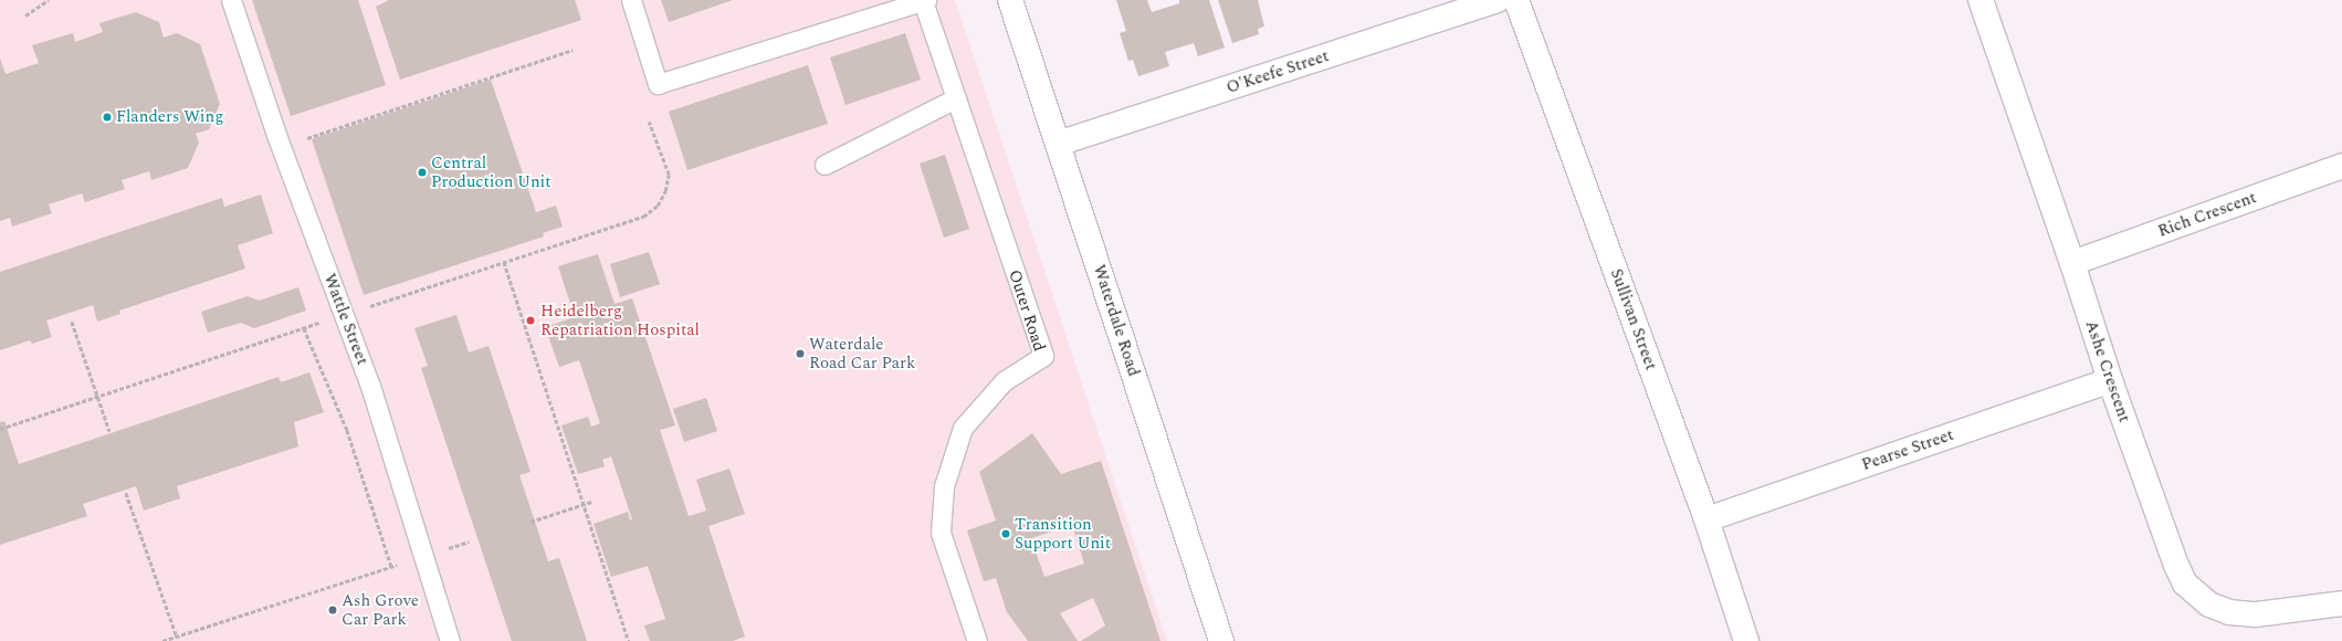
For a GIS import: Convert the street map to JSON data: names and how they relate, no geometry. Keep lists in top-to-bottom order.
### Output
{
  "streets": {
    "street": [
      "O'Keefe Street",
      "Rich Crescent",
      "Sullivan Street",
      "Waterdale Road",
      "Ashe Crescent",
      "Pearse Street"
    ],
    "lane": ["Outer Road", "Wattle Street"]
  },
  "crossings": [
    ["O'Keefe Street", "Waterdale Road"],
    ["Rich Crescent", "Ashe Crescent"],
    ["Sullivan Street", "Pearse Street"],
    ["Ashe Crescent", "Pearse Street"]
  ],
  "places": [
    "Flanders Wing",
    "Central Production Unit",
    "Heidelberg Repatriation Hospital",
    "Waterdale Road Car Park",
    "Transition Support Unit",
    "Ash Grove Car Park"
  ]
}
